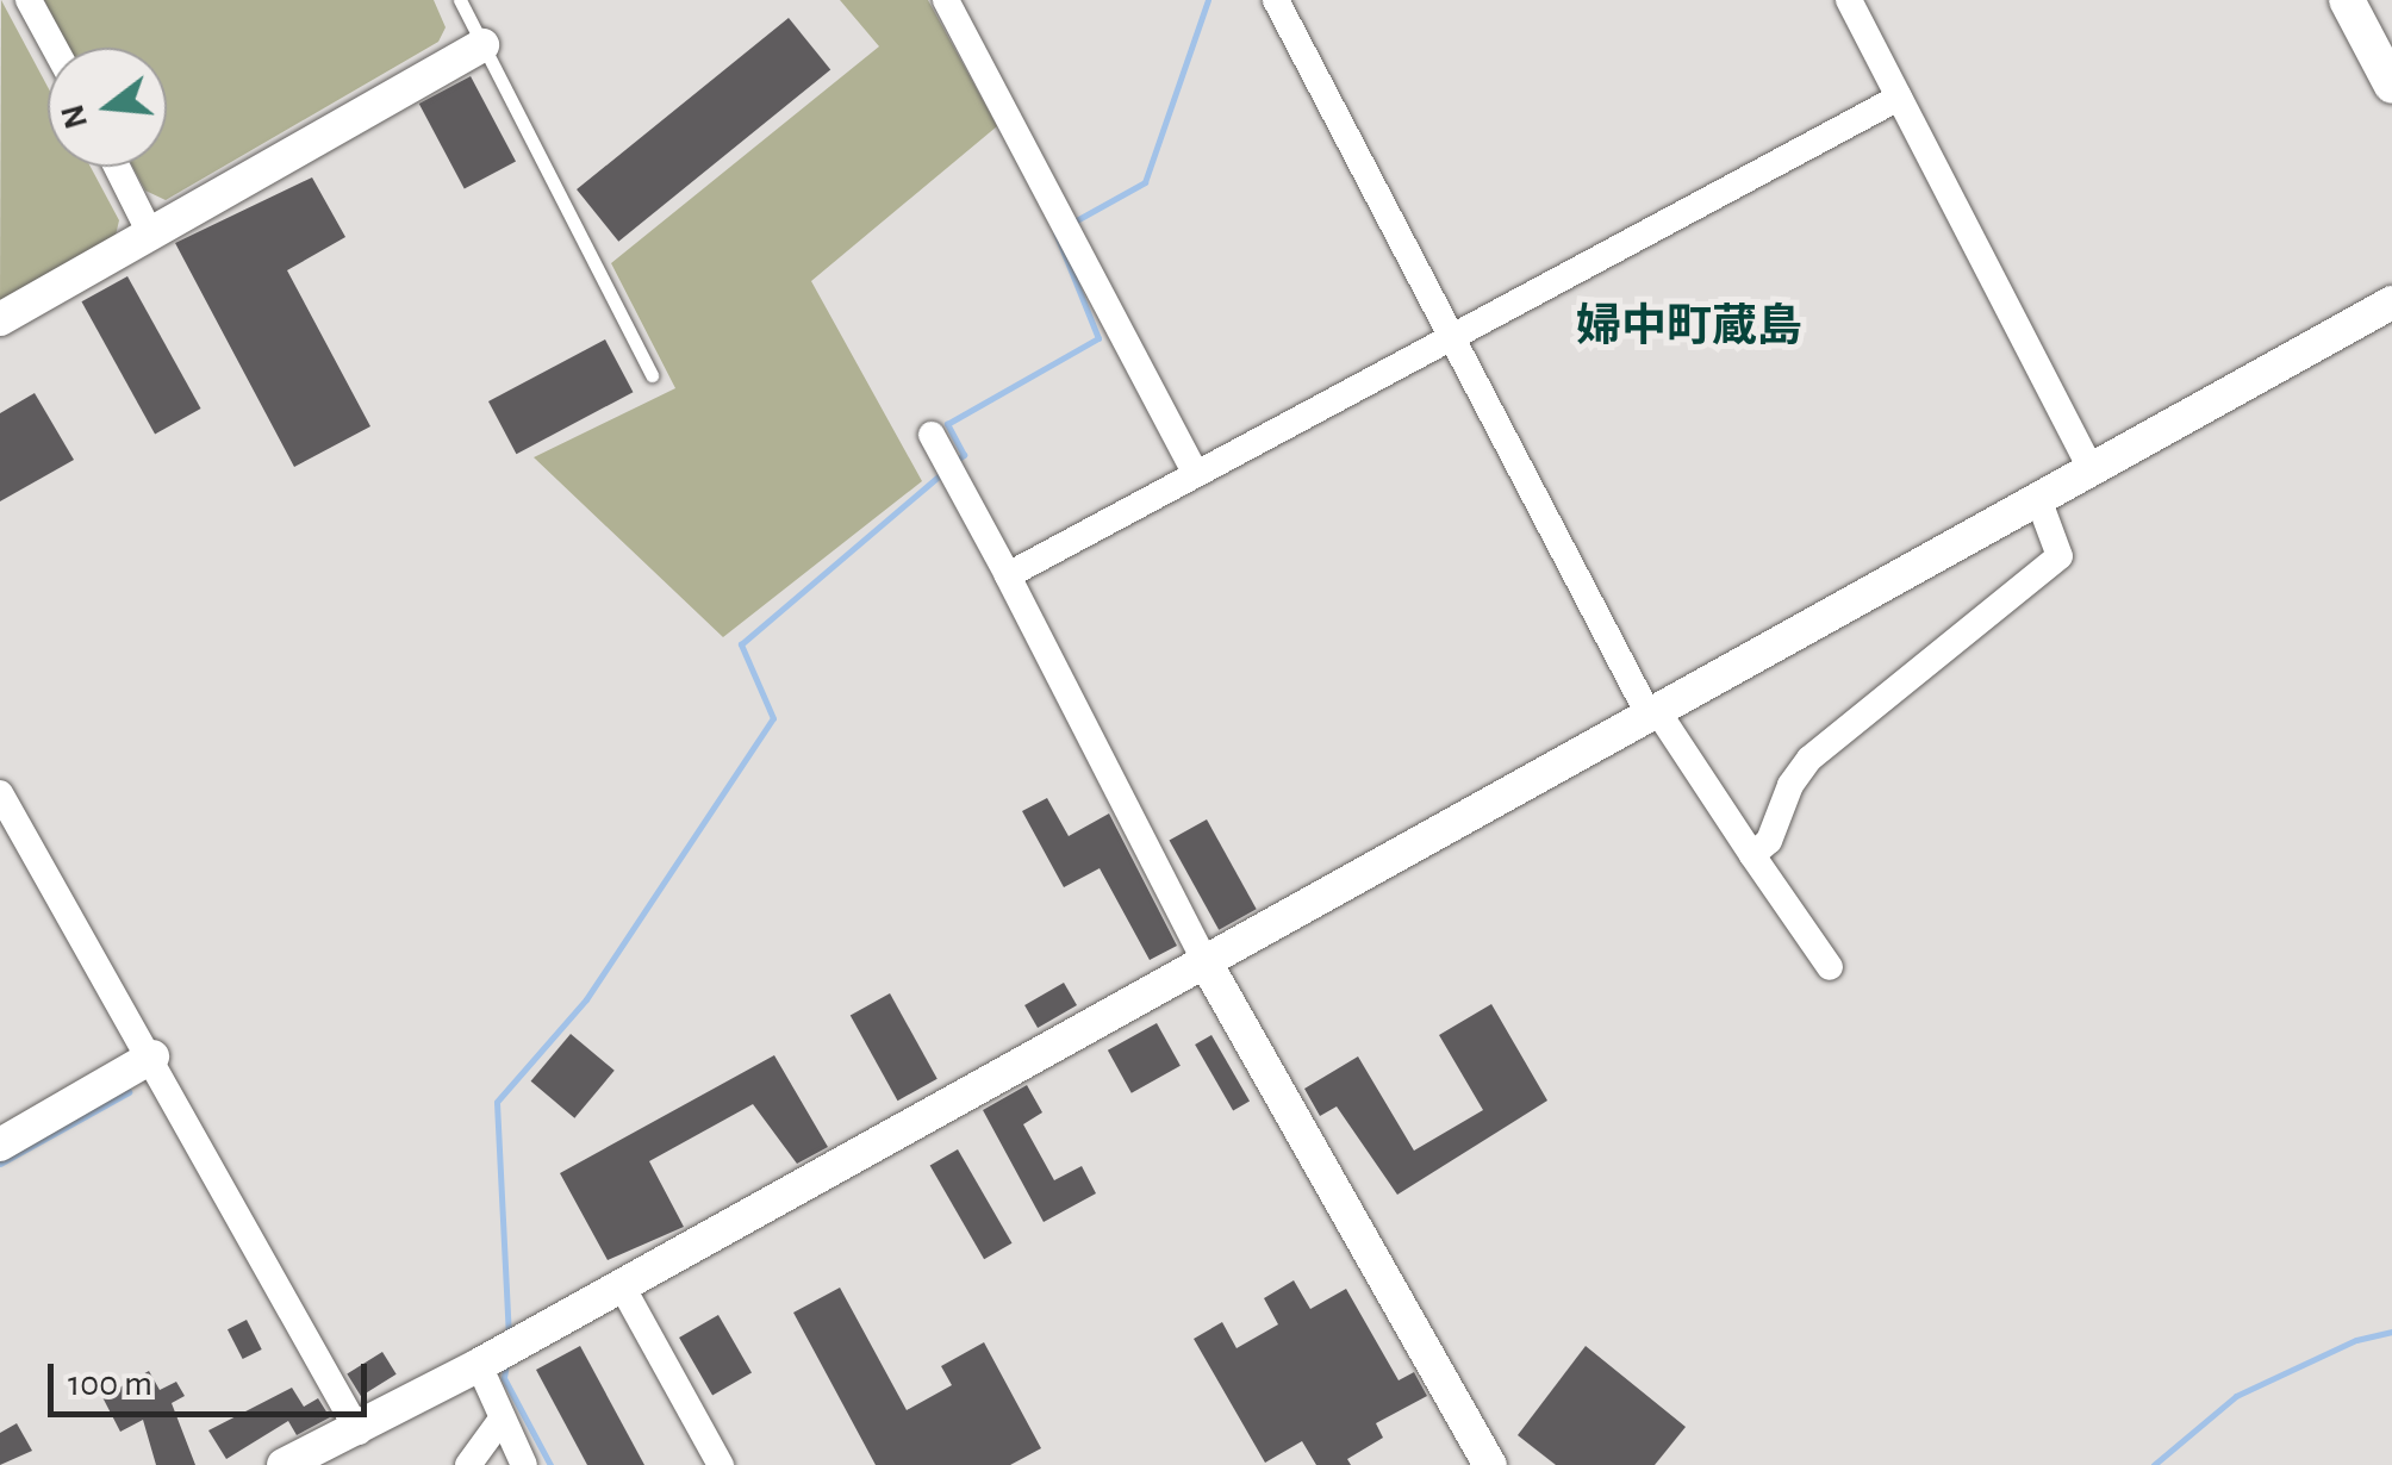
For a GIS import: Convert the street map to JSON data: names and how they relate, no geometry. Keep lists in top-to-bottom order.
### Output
{
  "districts": ["婦中町蔵島"],
  "scale_bar": "100 m",
  "north": "left"
}
